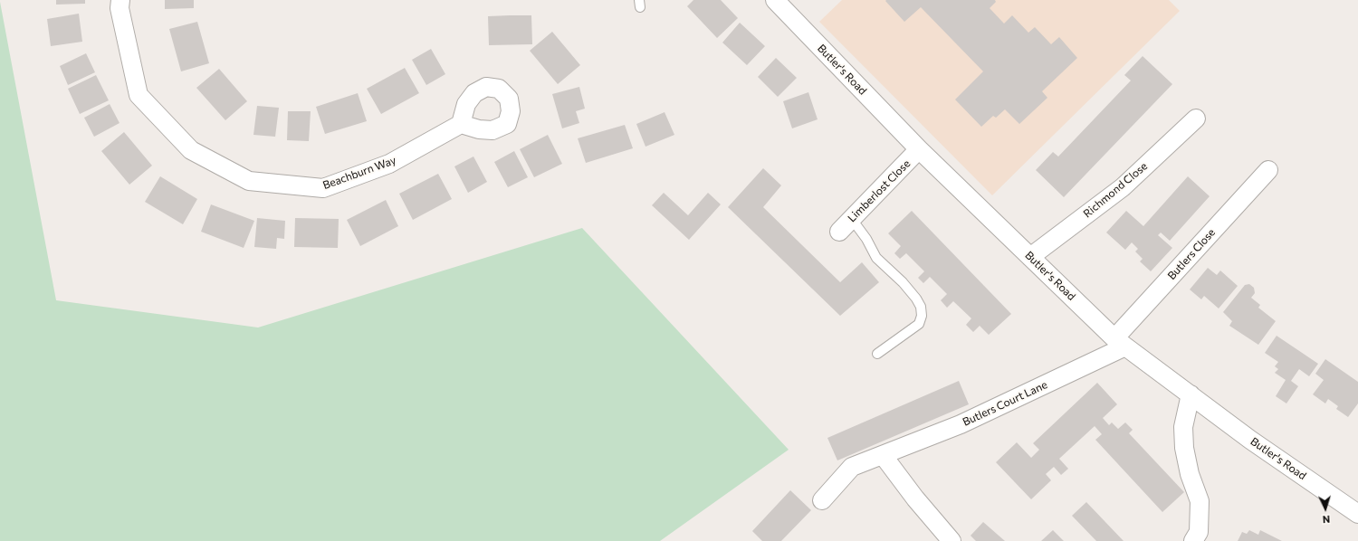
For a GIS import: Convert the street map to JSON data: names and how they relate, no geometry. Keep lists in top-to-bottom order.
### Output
{
  "streets": {
    "street": [
      "Butler's Road",
      "Beachburn Way",
      "Richmond Close",
      "Limberlost Close",
      "Butlers Close",
      "Butlers Court Lane"
    ]
  },
  "crossings": [
    ["Butler's Road", "Richmond Close"],
    ["Butler's Road", "Limberlost Close"],
    ["Butler's Road", "Butlers Close"],
    ["Butler's Road", "Butlers Court Lane"],
    ["Butlers Close", "Butlers Court Lane"]
  ],
  "north": "bottom"
}
